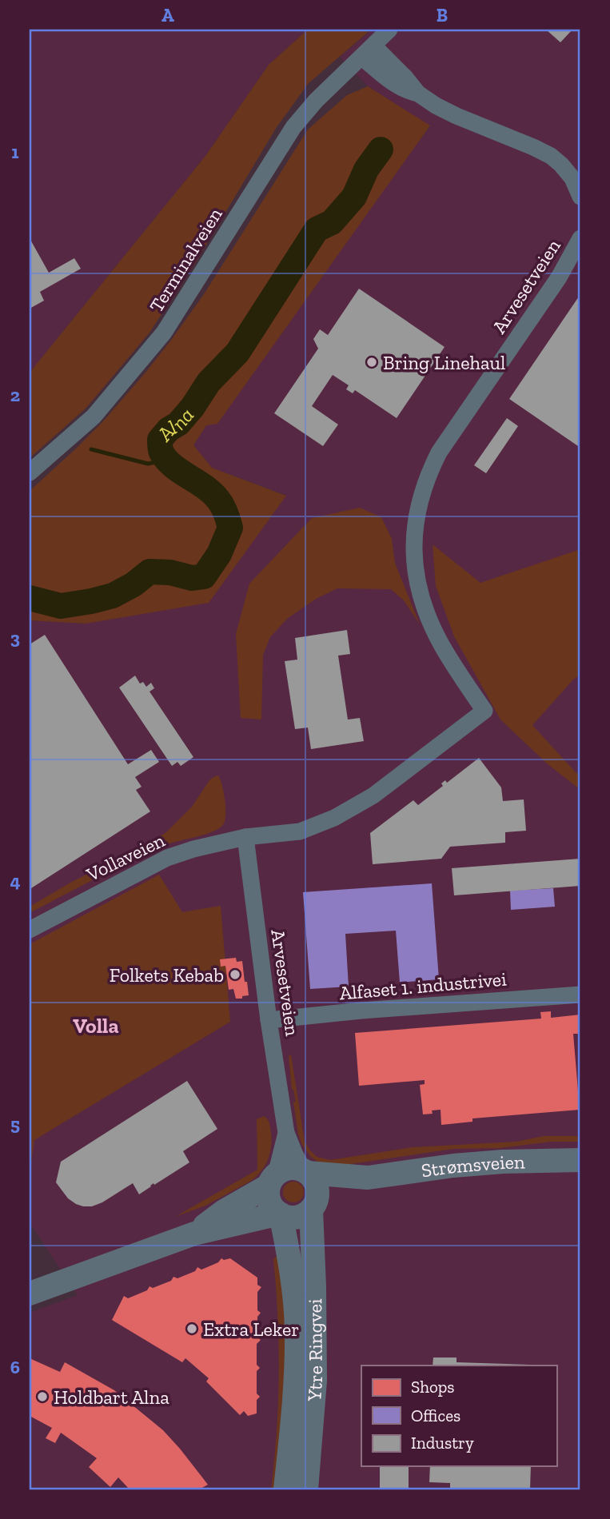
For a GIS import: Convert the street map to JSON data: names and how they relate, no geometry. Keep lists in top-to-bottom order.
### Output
{
  "streets": {
    "main road": ["Strømsveien", "Ytre Ringvei"],
    "street": [
      "Terminalveien",
      "Arvesetveien",
      "Vollaveien",
      "Alfaset 1. industrivei"
    ]
  },
  "crossings": [
    ["Arvesetveien", "Vollaveien"],
    ["Arvesetveien", "Alfaset 1. industrivei"],
    ["Arvesetveien", "Strømsveien"],
    ["Arvesetveien", "Ytre Ringvei"],
    ["Strømsveien", "Ytre Ringvei"]
  ],
  "districts": ["Volla"],
  "water": ["Alna"],
  "places": [
    "Bring Linehaul",
    "Folkets Kebab",
    "Extra Leker",
    "Holdbart Alna"
  ],
  "legend": ["Shops", "Offices", "Industry"],
  "grid": {
    "columns": ["A", "B"],
    "rows": [
      "1",
      "2",
      "3",
      "4",
      "5",
      "6"
    ]
  }
}
